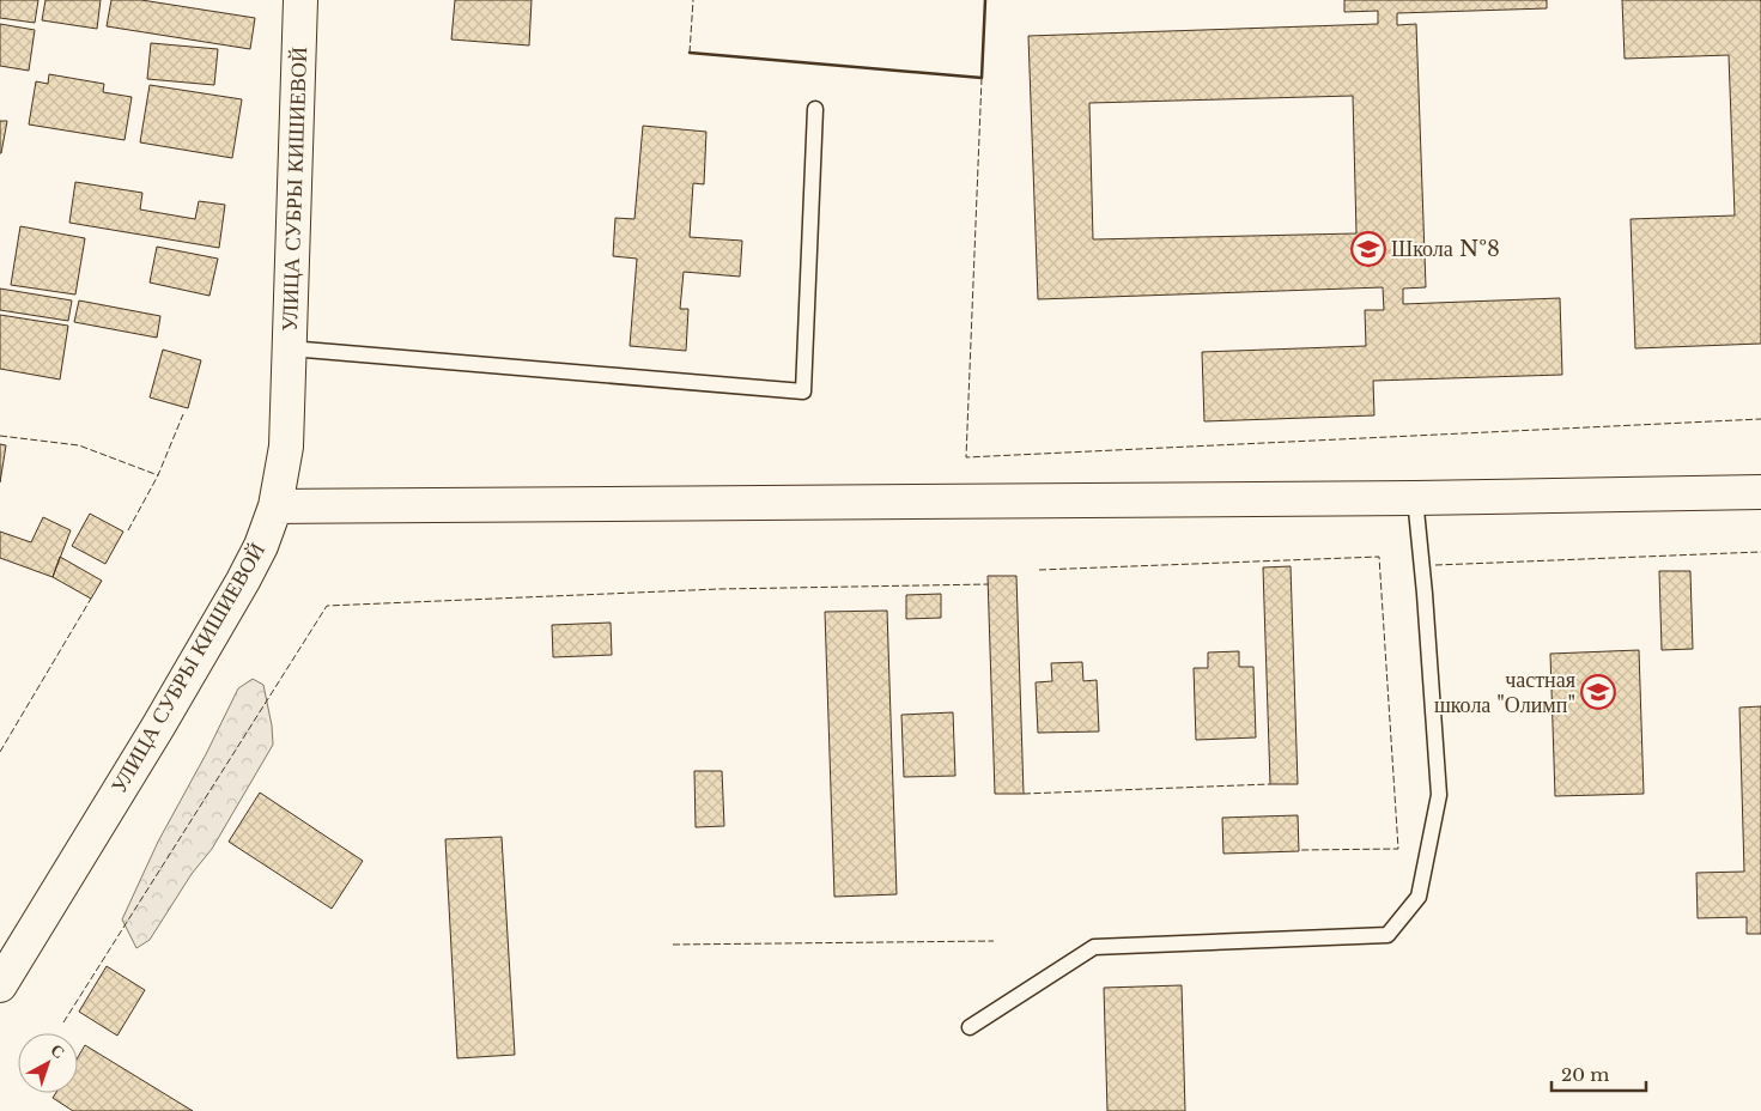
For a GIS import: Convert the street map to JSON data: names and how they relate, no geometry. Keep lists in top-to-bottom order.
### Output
{
  "streets": {
    "street": ["УЛИЦА СУБРЫ КИШИЕВОЙ"]
  },
  "places": {
    "school or university": ["Школа №8", "частная школа \"Олимп\""]
  },
  "scale_bar": "20 m",
  "north": "top right"
}
